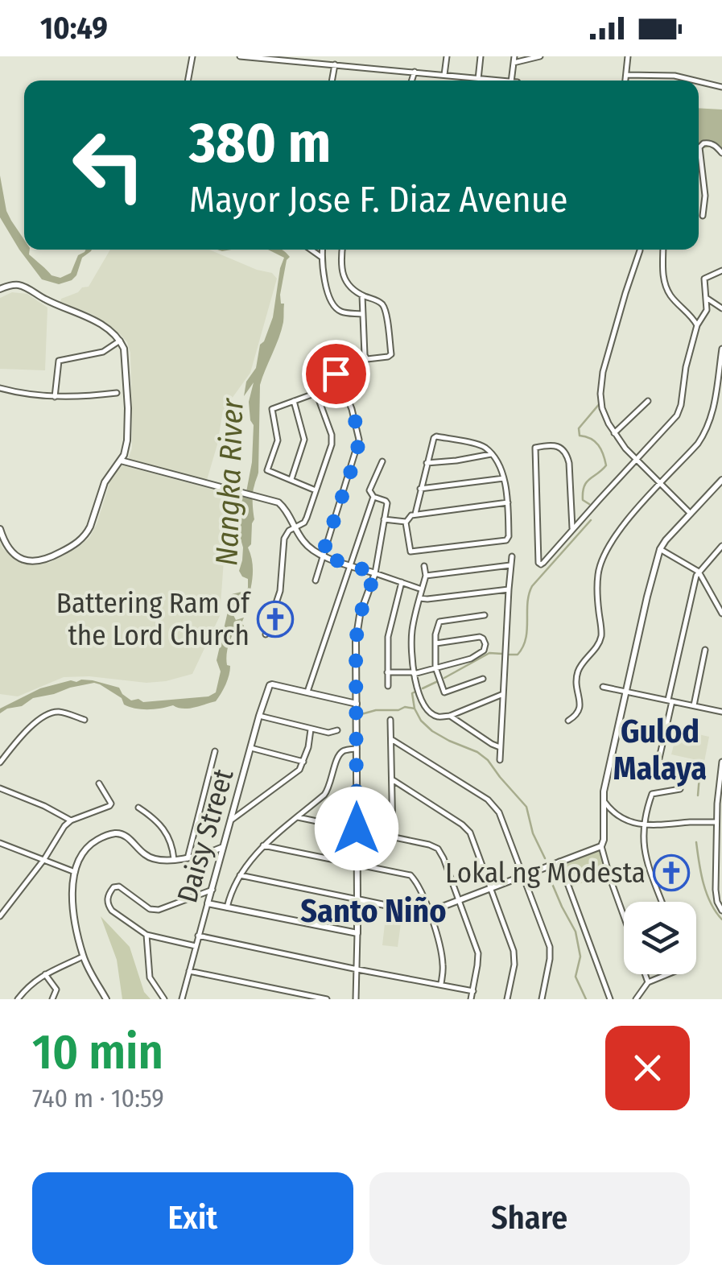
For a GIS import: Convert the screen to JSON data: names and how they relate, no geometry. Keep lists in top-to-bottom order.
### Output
{
  "streets": {
    "main road": ["Daisy Street"]
  },
  "districts": ["Gulod Malaya", "Santo Niño"],
  "water": ["Nangka River"],
  "places": {
    "church": ["Battering Ram of the Lord Church", "Lokal ng Modesta"]
  },
  "page": {
    "status": "10:49",
    "turn": ["380 m", "Mayor Jose F. Diaz Avenue"],
    "heading": ["10 min", "740 m · 10:59"],
    "buttons": ["Exit", "Share"]
  }
}
